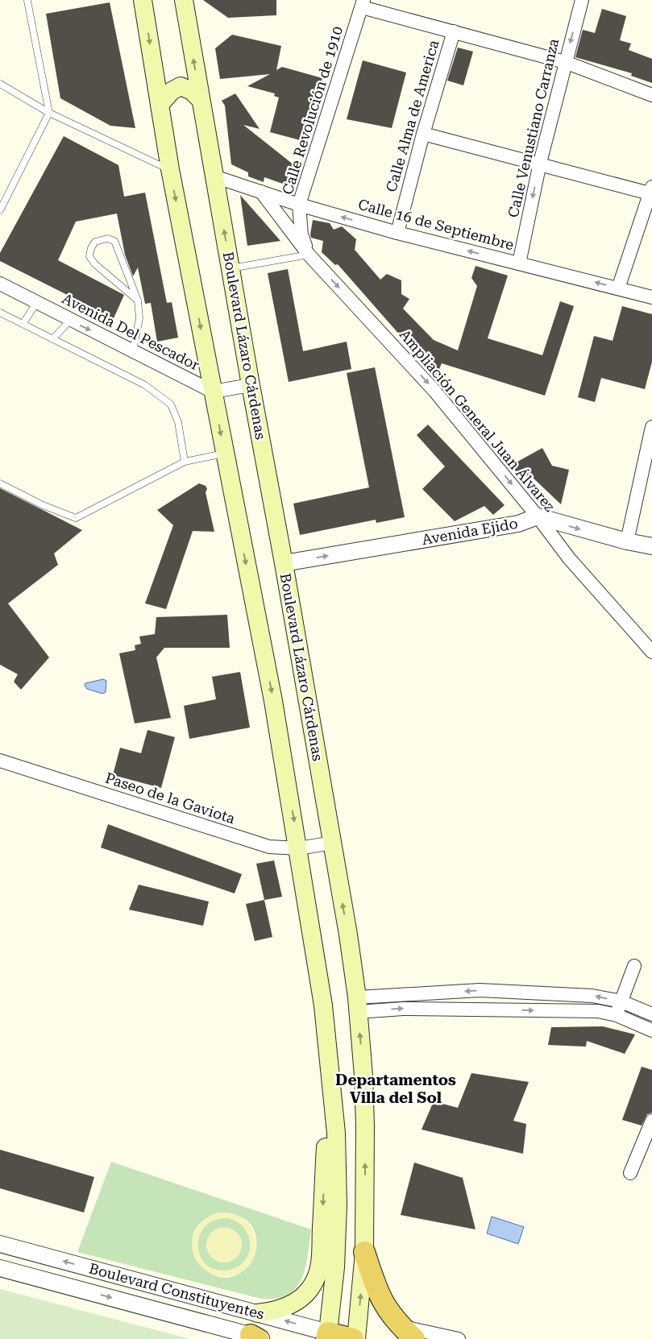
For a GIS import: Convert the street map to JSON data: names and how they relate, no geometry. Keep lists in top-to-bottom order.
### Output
{
  "streets": {
    "highway": ["Boulevard Constituyentes"],
    "main road": ["Boulevard Lázaro Cárdenas"],
    "street": [
      "Calle Revolución de 1910",
      "Calle Alma de America",
      "Calle Venustiano Carranza",
      "Calle 16 de Septiembre",
      "Avenida Del Pescador",
      "Ampliación General Juan Álvarez",
      "Avenida Ejido",
      "Paseo de la Gaviota"
    ]
  },
  "crossings": [
    ["Calle Revolución de 1910", "Calle 16 de Septiembre"],
    ["Calle Revolución de 1910", "Ampliación General Juan Álvarez"],
    ["Calle Alma de America", "Calle 16 de Septiembre"],
    ["Calle Venustiano Carranza", "Calle 16 de Septiembre"],
    ["Calle 16 de Septiembre", "Boulevard Lázaro Cárdenas"],
    ["Calle 16 de Septiembre", "Ampliación General Juan Álvarez"],
    ["Boulevard Lázaro Cárdenas", "Avenida Ejido"],
    ["Boulevard Lázaro Cárdenas", "Paseo de la Gaviota"],
    ["Ampliación General Juan Álvarez", "Avenida Ejido"]
  ],
  "one_way": ["Ampliación General Juan Álvarez", "Avenida Ejido"],
  "districts": ["Departamentos Villa del Sol"]
}
